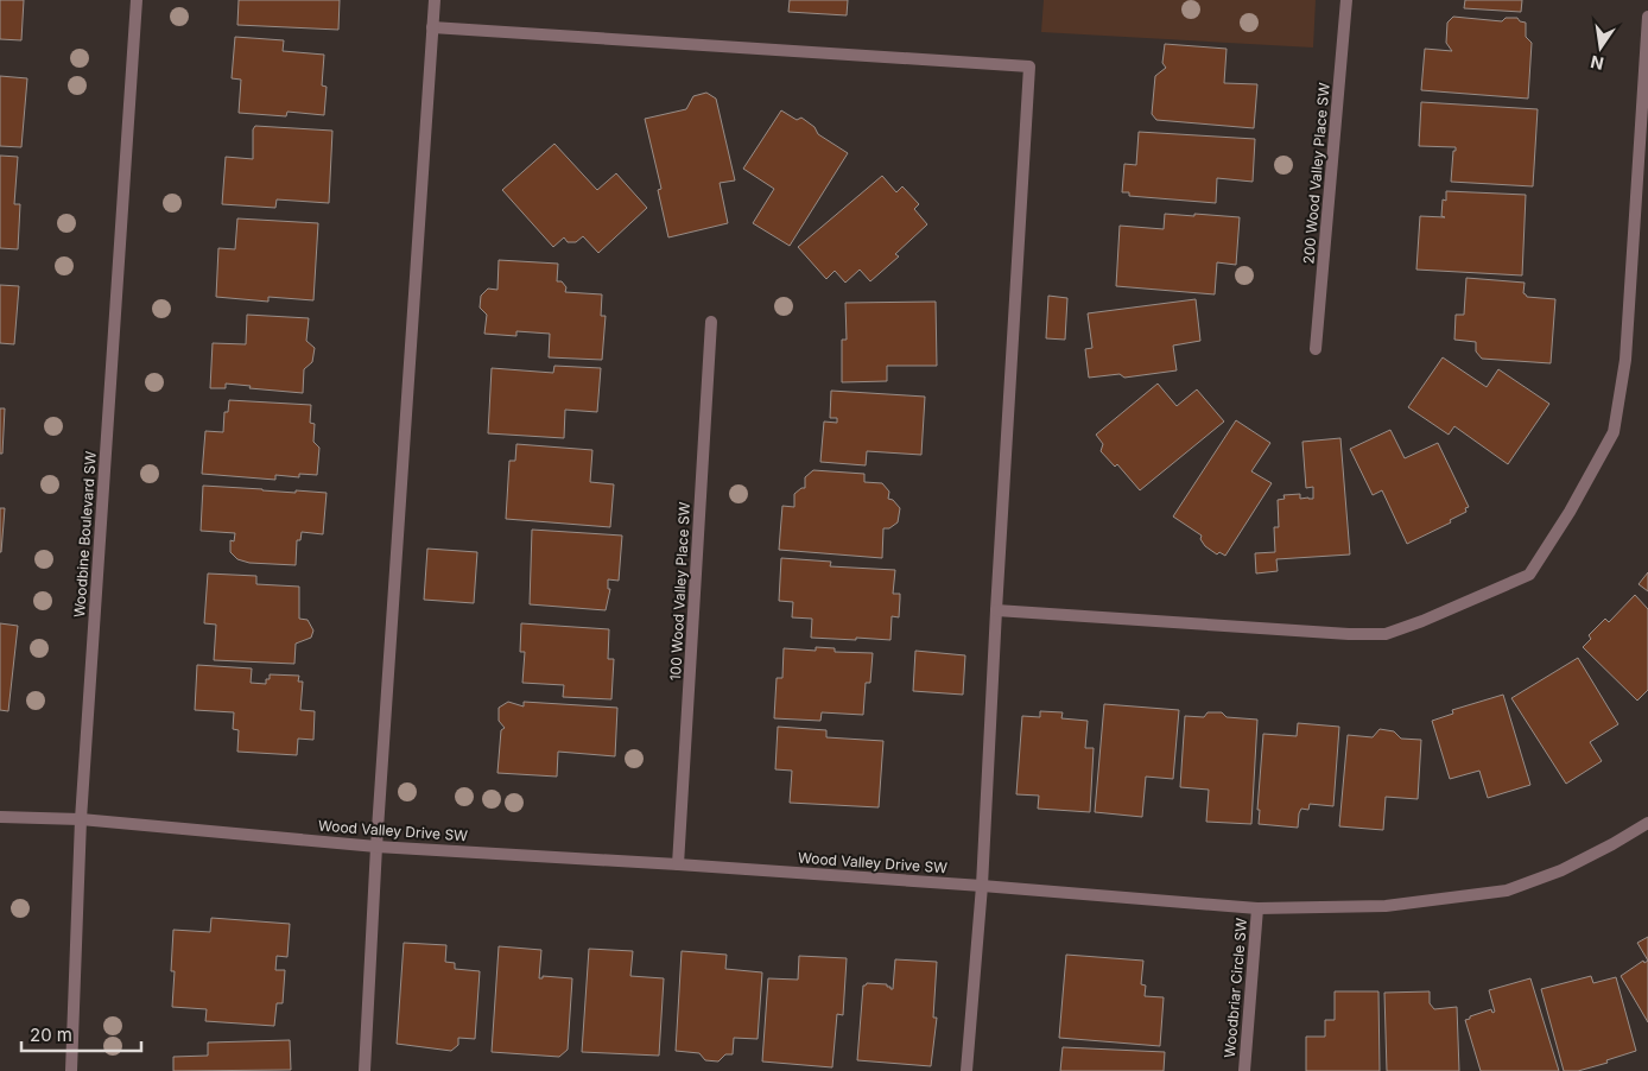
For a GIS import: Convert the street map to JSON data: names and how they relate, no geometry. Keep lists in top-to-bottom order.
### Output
{
  "streets": {
    "street": [
      "200 Wood Valley Place SW",
      "Woodbine Boulevard SW",
      "100 Wood Valley Place SW",
      "Wood Valley Drive SW",
      "Woodbriar Circle SW"
    ]
  },
  "crossings": [
    ["Woodbine Boulevard SW", "Wood Valley Drive SW"],
    ["100 Wood Valley Place SW", "Wood Valley Drive SW"],
    ["Wood Valley Drive SW", "Woodbriar Circle SW"]
  ],
  "scale_bar": "20 m",
  "north": "bottom"
}
